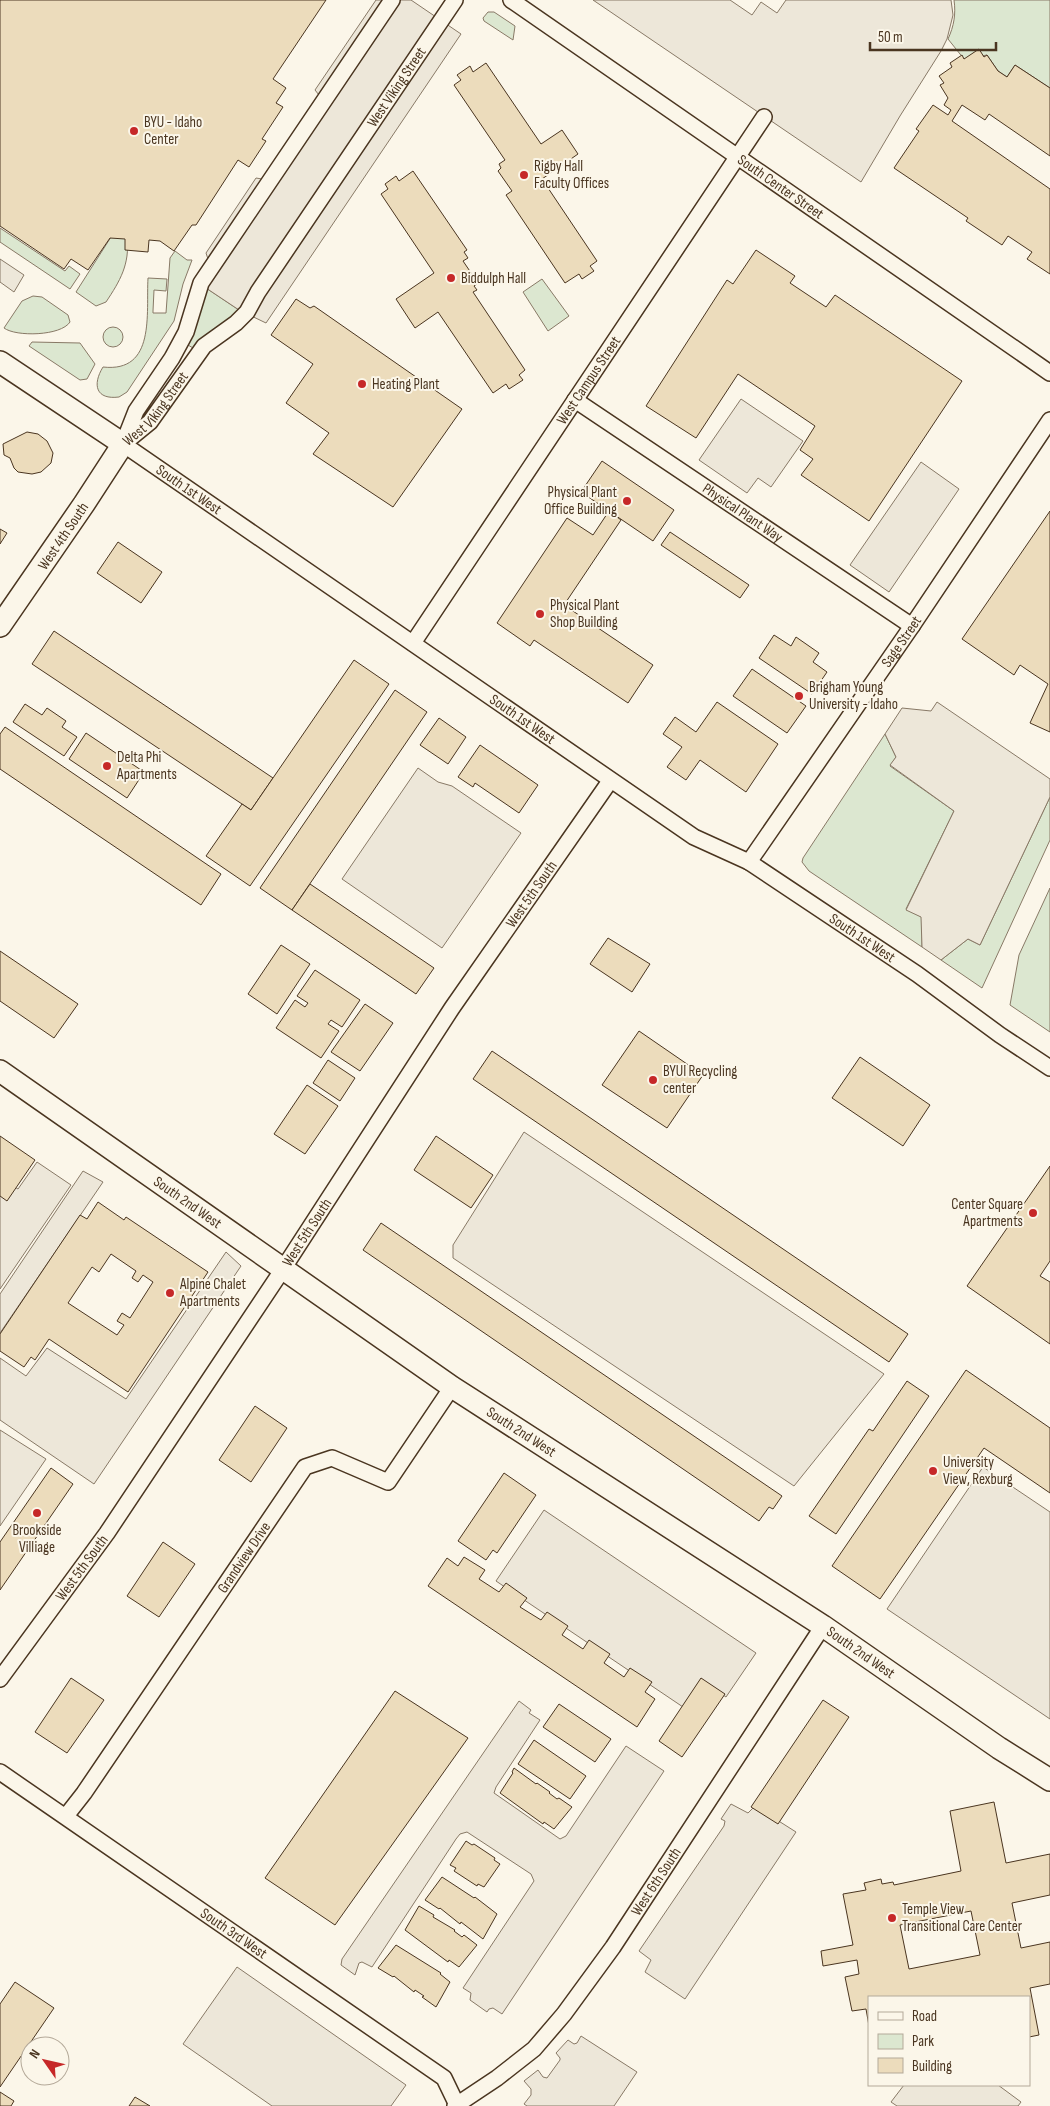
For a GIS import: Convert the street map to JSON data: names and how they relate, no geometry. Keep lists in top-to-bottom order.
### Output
{
  "streets": {
    "main road": ["South 1st West", "West 4th South", "South 2nd West"],
    "street": [
      "West Viking Street",
      "South Center Street",
      "West Campus Street",
      "Physical Plant Way",
      "Sage Street",
      "West 5th South",
      "Grandview Drive",
      "West 6th South",
      "South 3rd West"
    ]
  },
  "crossings": [
    ["West Viking Street", "South 1st West"],
    ["West Viking Street", "West 4th South"],
    ["South Center Street", "West Campus Street"],
    ["West Campus Street", "South 1st West"],
    ["West Campus Street", "Physical Plant Way"],
    ["South 1st West", "West 4th South"],
    ["South 1st West", "Sage Street"],
    ["South 1st West", "West 5th South"],
    ["Physical Plant Way", "Sage Street"],
    ["West 5th South", "South 2nd West"],
    ["South 2nd West", "Grandview Drive"],
    ["South 2nd West", "West 6th South"],
    ["Grandview Drive", "South 3rd West"],
    ["West 6th South", "South 3rd West"]
  ],
  "places": [
    "BYU - Idaho Center",
    "Rigby Hall Faculty Offices",
    "Biddulph Hall",
    "Heating Plant",
    "Physical Plant Office Building",
    "Physical Plant Shop Building",
    "Brigham Young University - Idaho",
    "Delta Phi Apartments",
    "BYUI Recycling center",
    "Center Square Apartments",
    "Alpine Chalet Apartments",
    "University View, Rexburg",
    "Brookside Villiage",
    "Temple View Transitional Care Center"
  ],
  "legend": ["Road", "Park", "Building"],
  "scale_bar": "50 m",
  "north": "top left"
}
